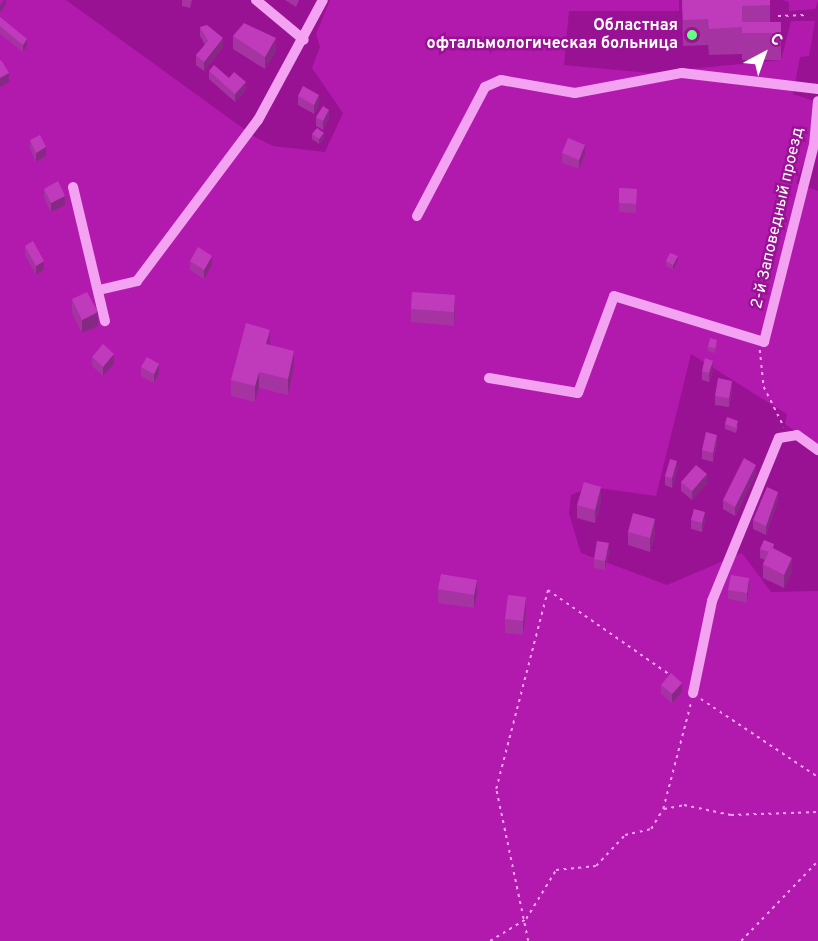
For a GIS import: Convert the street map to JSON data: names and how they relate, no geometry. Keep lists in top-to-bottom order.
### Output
{
  "streets": {
    "street": ["2-й Заповедный проезд"]
  },
  "places": ["Областная офтальмологическая больница"],
  "north": "top right"
}
